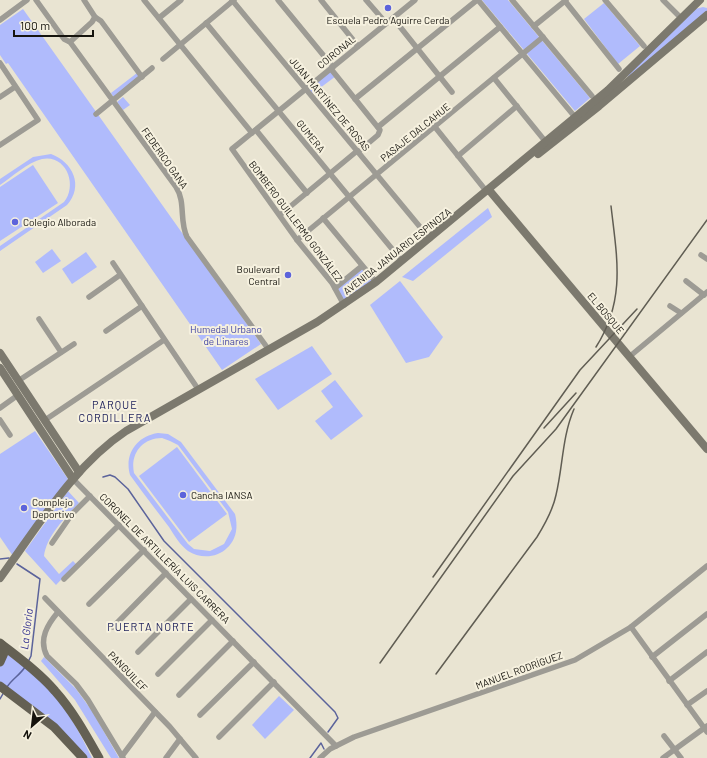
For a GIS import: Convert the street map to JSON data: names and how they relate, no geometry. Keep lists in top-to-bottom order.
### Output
{
  "streets": {
    "main road": ["AVENIDA JANUARIO ESPINOZA", "EL BOSQUE", "CORONEL DE ARTILLERÍA LUIS CARRERA"],
    "street": [
      "COIRONAL",
      "JUAN MARTÍNEZ DE ROSAS",
      "PASAJE DALCAHUE",
      "GUMERA",
      "FEDERICO GANA",
      "BOMBERO GUILLERMO GONZÁLEZ",
      "MANUEL RODRÍGUEZ",
      "PANGUILEF"
    ]
  },
  "crossings": [
    ["COIRONAL", "JUAN MARTÍNEZ DE ROSAS"],
    ["COIRONAL", "GUMERA"],
    ["COIRONAL", "BOMBERO GUILLERMO GONZÁLEZ"],
    ["JUAN MARTÍNEZ DE ROSAS", "PASAJE DALCAHUE"],
    ["JUAN MARTÍNEZ DE ROSAS", "AVENIDA JANUARIO ESPINOZA"],
    ["PASAJE DALCAHUE", "GUMERA"],
    ["PASAJE DALCAHUE", "BOMBERO GUILLERMO GONZÁLEZ"],
    ["GUMERA", "AVENIDA JANUARIO ESPINOZA"],
    ["FEDERICO GANA", "AVENIDA JANUARIO ESPINOZA"],
    ["BOMBERO GUILLERMO GONZÁLEZ", "AVENIDA JANUARIO ESPINOZA"],
    ["AVENIDA JANUARIO ESPINOZA", "EL BOSQUE"],
    ["AVENIDA JANUARIO ESPINOZA", "CORONEL DE ARTILLERÍA LUIS CARRERA"],
    ["CORONEL DE ARTILLERÍA LUIS CARRERA", "MANUEL RODRÍGUEZ"]
  ],
  "districts": ["PARQUE CORDILLERA", "PUERTA NORTE"],
  "water": ["La Gloria"],
  "parks": ["Humedal Urbano de Linares"],
  "places": [
    "Escuela Pedro Aguirre Cerda",
    "Colegio Alborada",
    "Boulevard Central",
    "Cancha IANSA",
    "Complejo Deportivo"
  ],
  "scale_bar": "100 m",
  "north": "bottom left"
}
